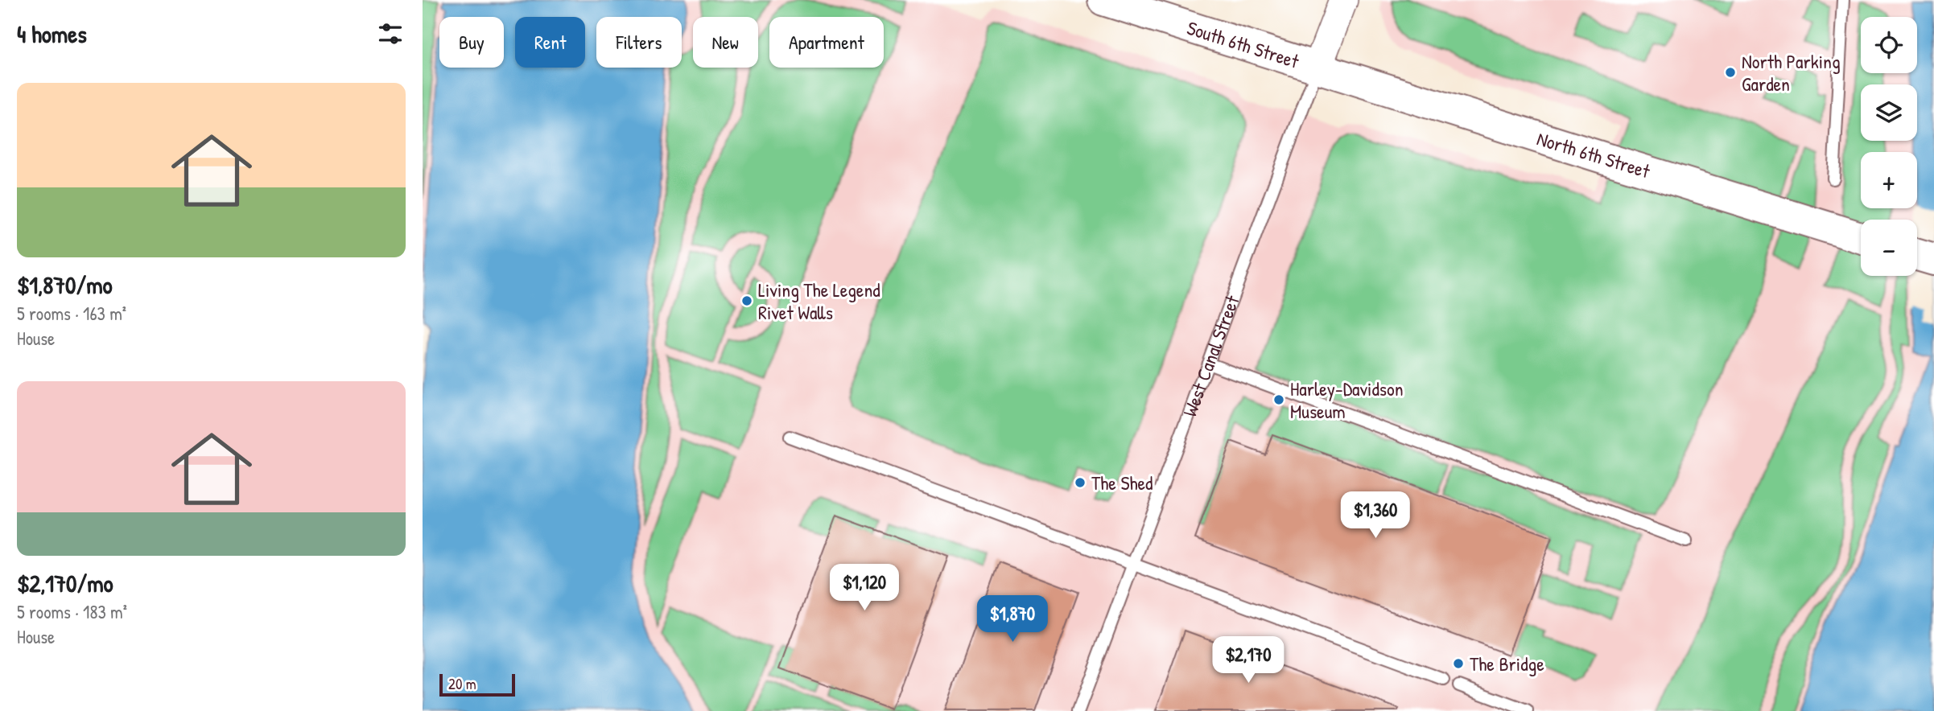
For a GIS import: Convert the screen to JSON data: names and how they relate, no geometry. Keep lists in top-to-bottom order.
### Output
{
  "streets": {
    "main road": ["South 6th Street", "North 6th Street"],
    "street": ["West Canal Street"]
  },
  "crossings": [
    ["South 6th Street", "North 6th Street"],
    ["South 6th Street", "West Canal Street"],
    ["North 6th Street", "West Canal Street"]
  ],
  "places": [
    "North Parking Garden",
    "Living The Legend Rivet Walls",
    "Harley-Davidson Museum",
    "The Shed",
    "The Bridge"
  ],
  "scale_bar": "20 m",
  "page": {
    "heading": "4 homes",
    "map_buttons": ["+", "−"],
    "chip": [
      "Buy",
      "Rent",
      "Filters",
      "New",
      "Apartment"
    ],
    "list": [
      {
        "name": "$1,870/mo",
        "note": "5 rooms · 163 m² · House"
      },
      {
        "name": "$2,170/mo",
        "note": "5 rooms · 183 m² · House"
      }
    ],
    "price": [
      "$1,360",
      "$1,120",
      "$1,870",
      "$2,170"
    ],
    "scale": "20 m"
  }
}
